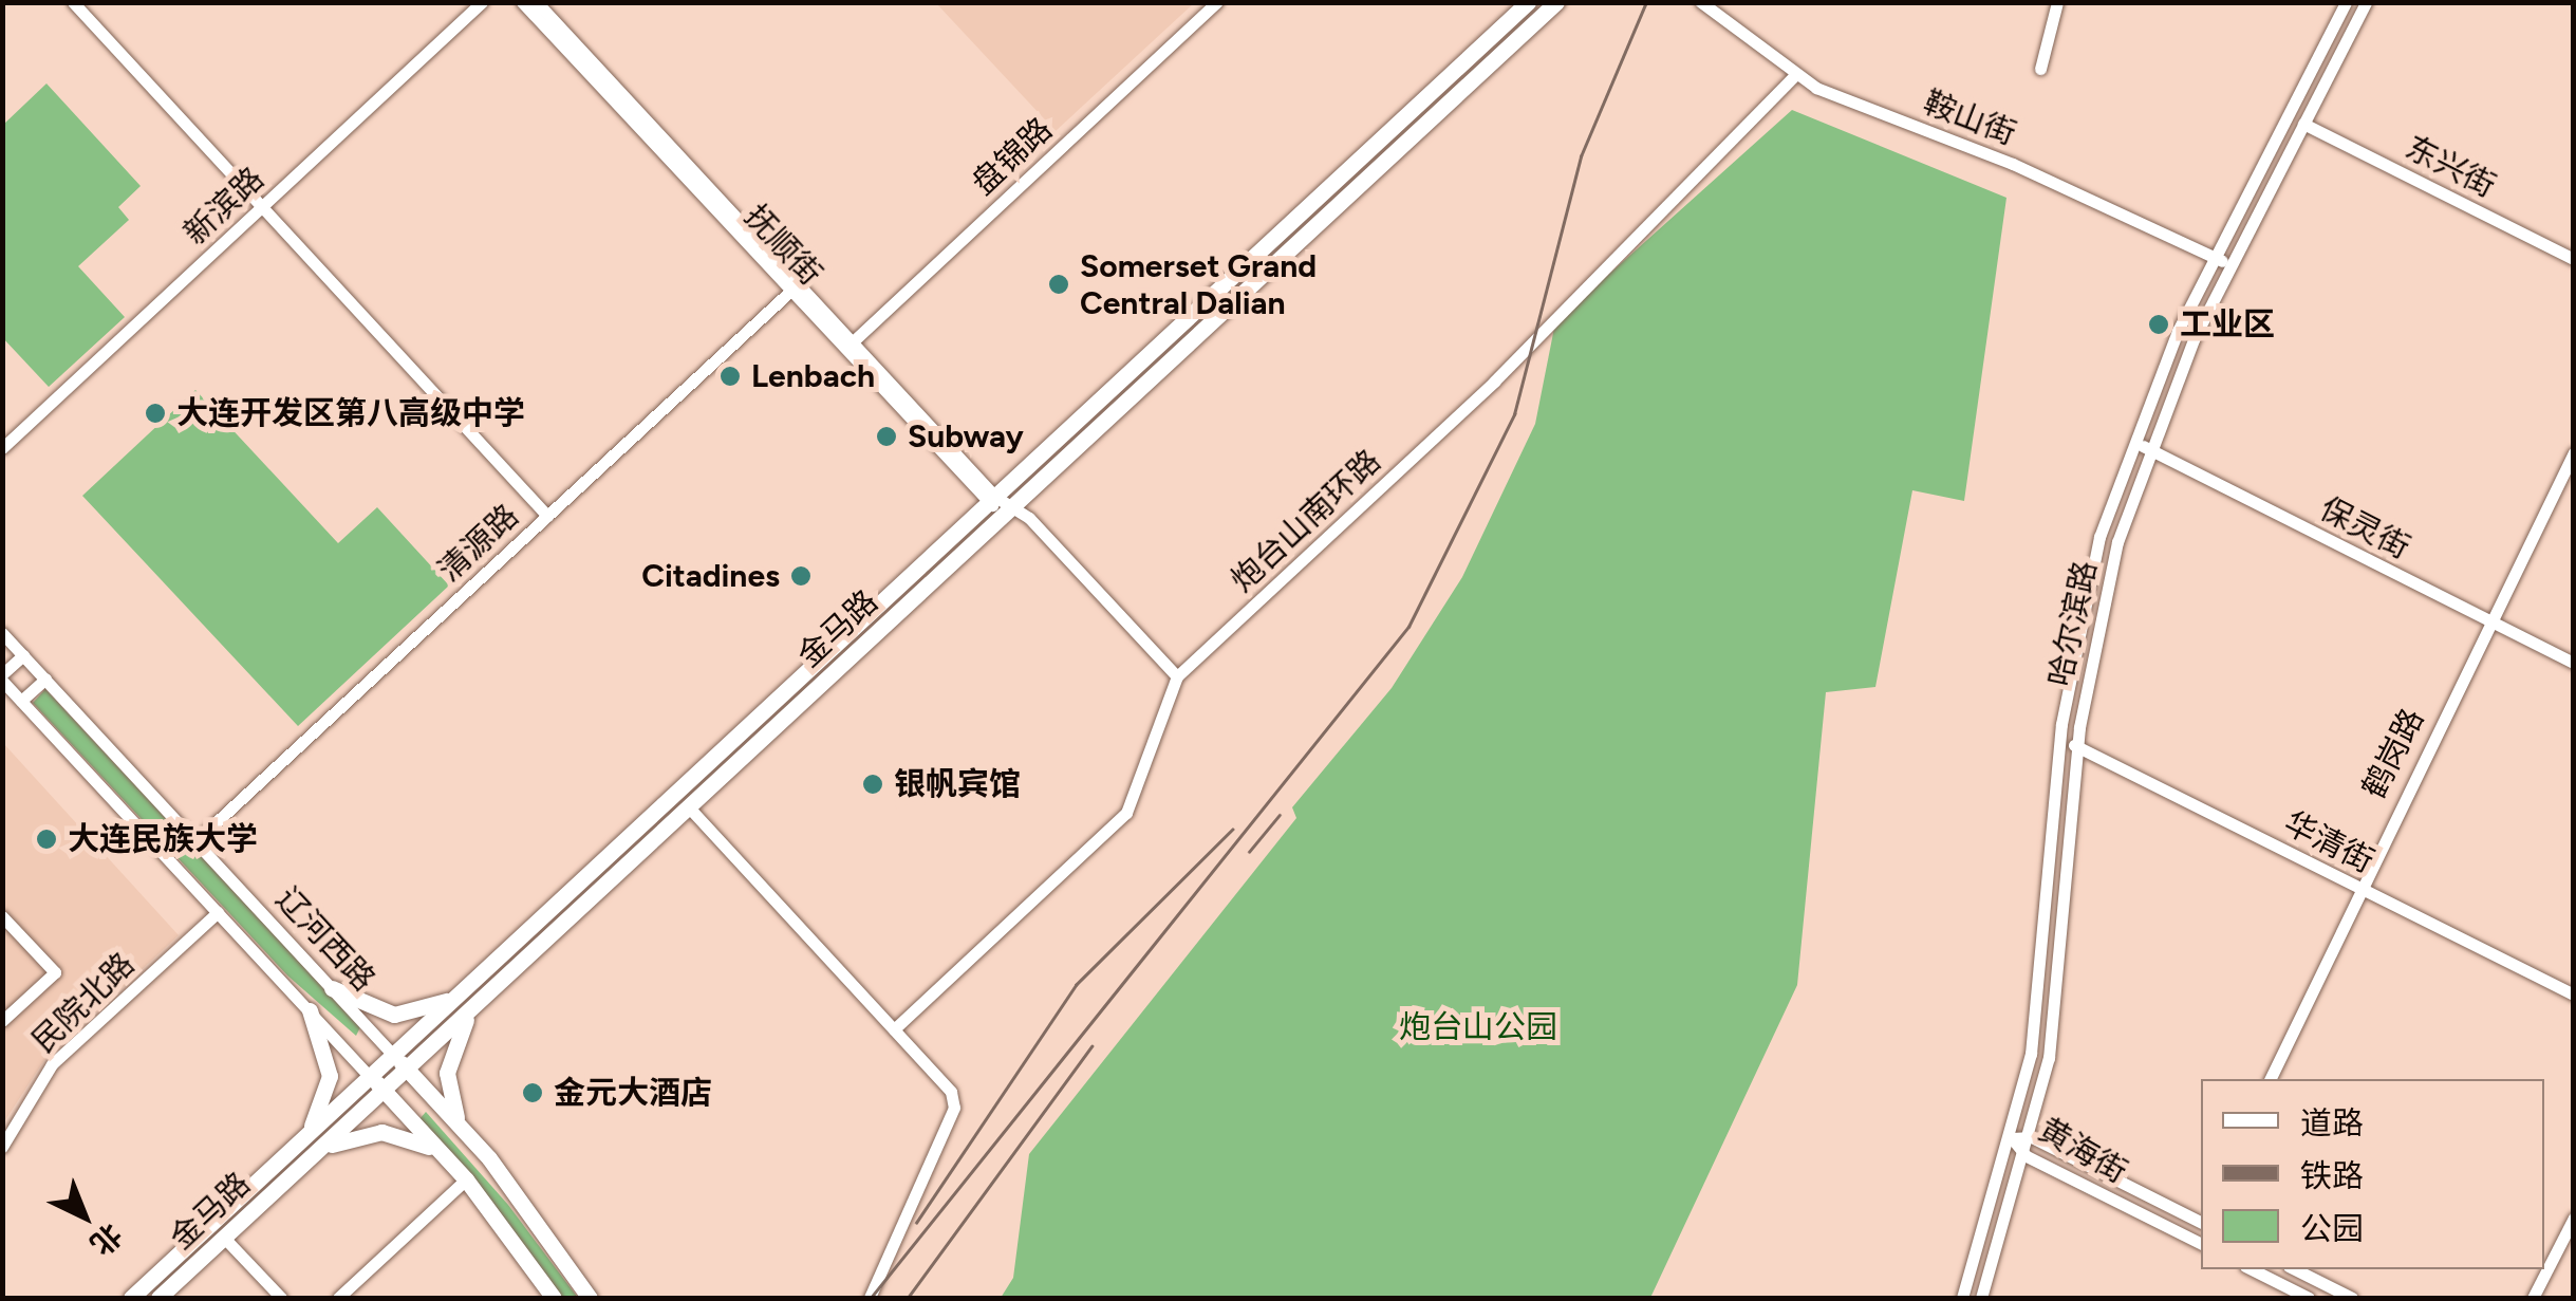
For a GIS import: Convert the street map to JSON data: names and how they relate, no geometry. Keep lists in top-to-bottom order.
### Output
{
  "streets": {
    "main road": ["金马路", "辽河西路"],
    "street": [
      "鞍山街",
      "盘锦路",
      "东兴街",
      "新滨路",
      "抚顺街",
      "炮台山南环路",
      "保灵街",
      "清源路",
      "哈尔滨路",
      "鹤岗路",
      "华清街",
      "民院北路",
      "黄海街"
    ]
  },
  "crossings": [
    ["鞍山街", "炮台山南环路"],
    ["鞍山街", "哈尔滨路"],
    ["盘锦路", "抚顺街"],
    ["东兴街", "哈尔滨路"],
    ["抚顺街", "炮台山南环路"],
    ["抚顺街", "清源路"],
    ["抚顺街", "金马路"],
    ["保灵街", "哈尔滨路"],
    ["保灵街", "鹤岗路"],
    ["清源路", "辽河西路"],
    ["哈尔滨路", "华清街"],
    ["哈尔滨路", "黄海街"],
    ["金马路", "辽河西路"],
    ["鹤岗路", "华清街"],
    ["辽河西路", "民院北路"]
  ],
  "parks": ["炮台山公园"],
  "places": [
    "Somerset Grand Central Dalian",
    "工业区",
    "Lenbach",
    "大连开发区第八高级中学",
    "Subway",
    "Citadines",
    "银帆宾馆",
    "大连民族大学",
    "金元大酒店"
  ],
  "legend": ["道路", "铁路", "公园"],
  "north": "bottom right"
}
